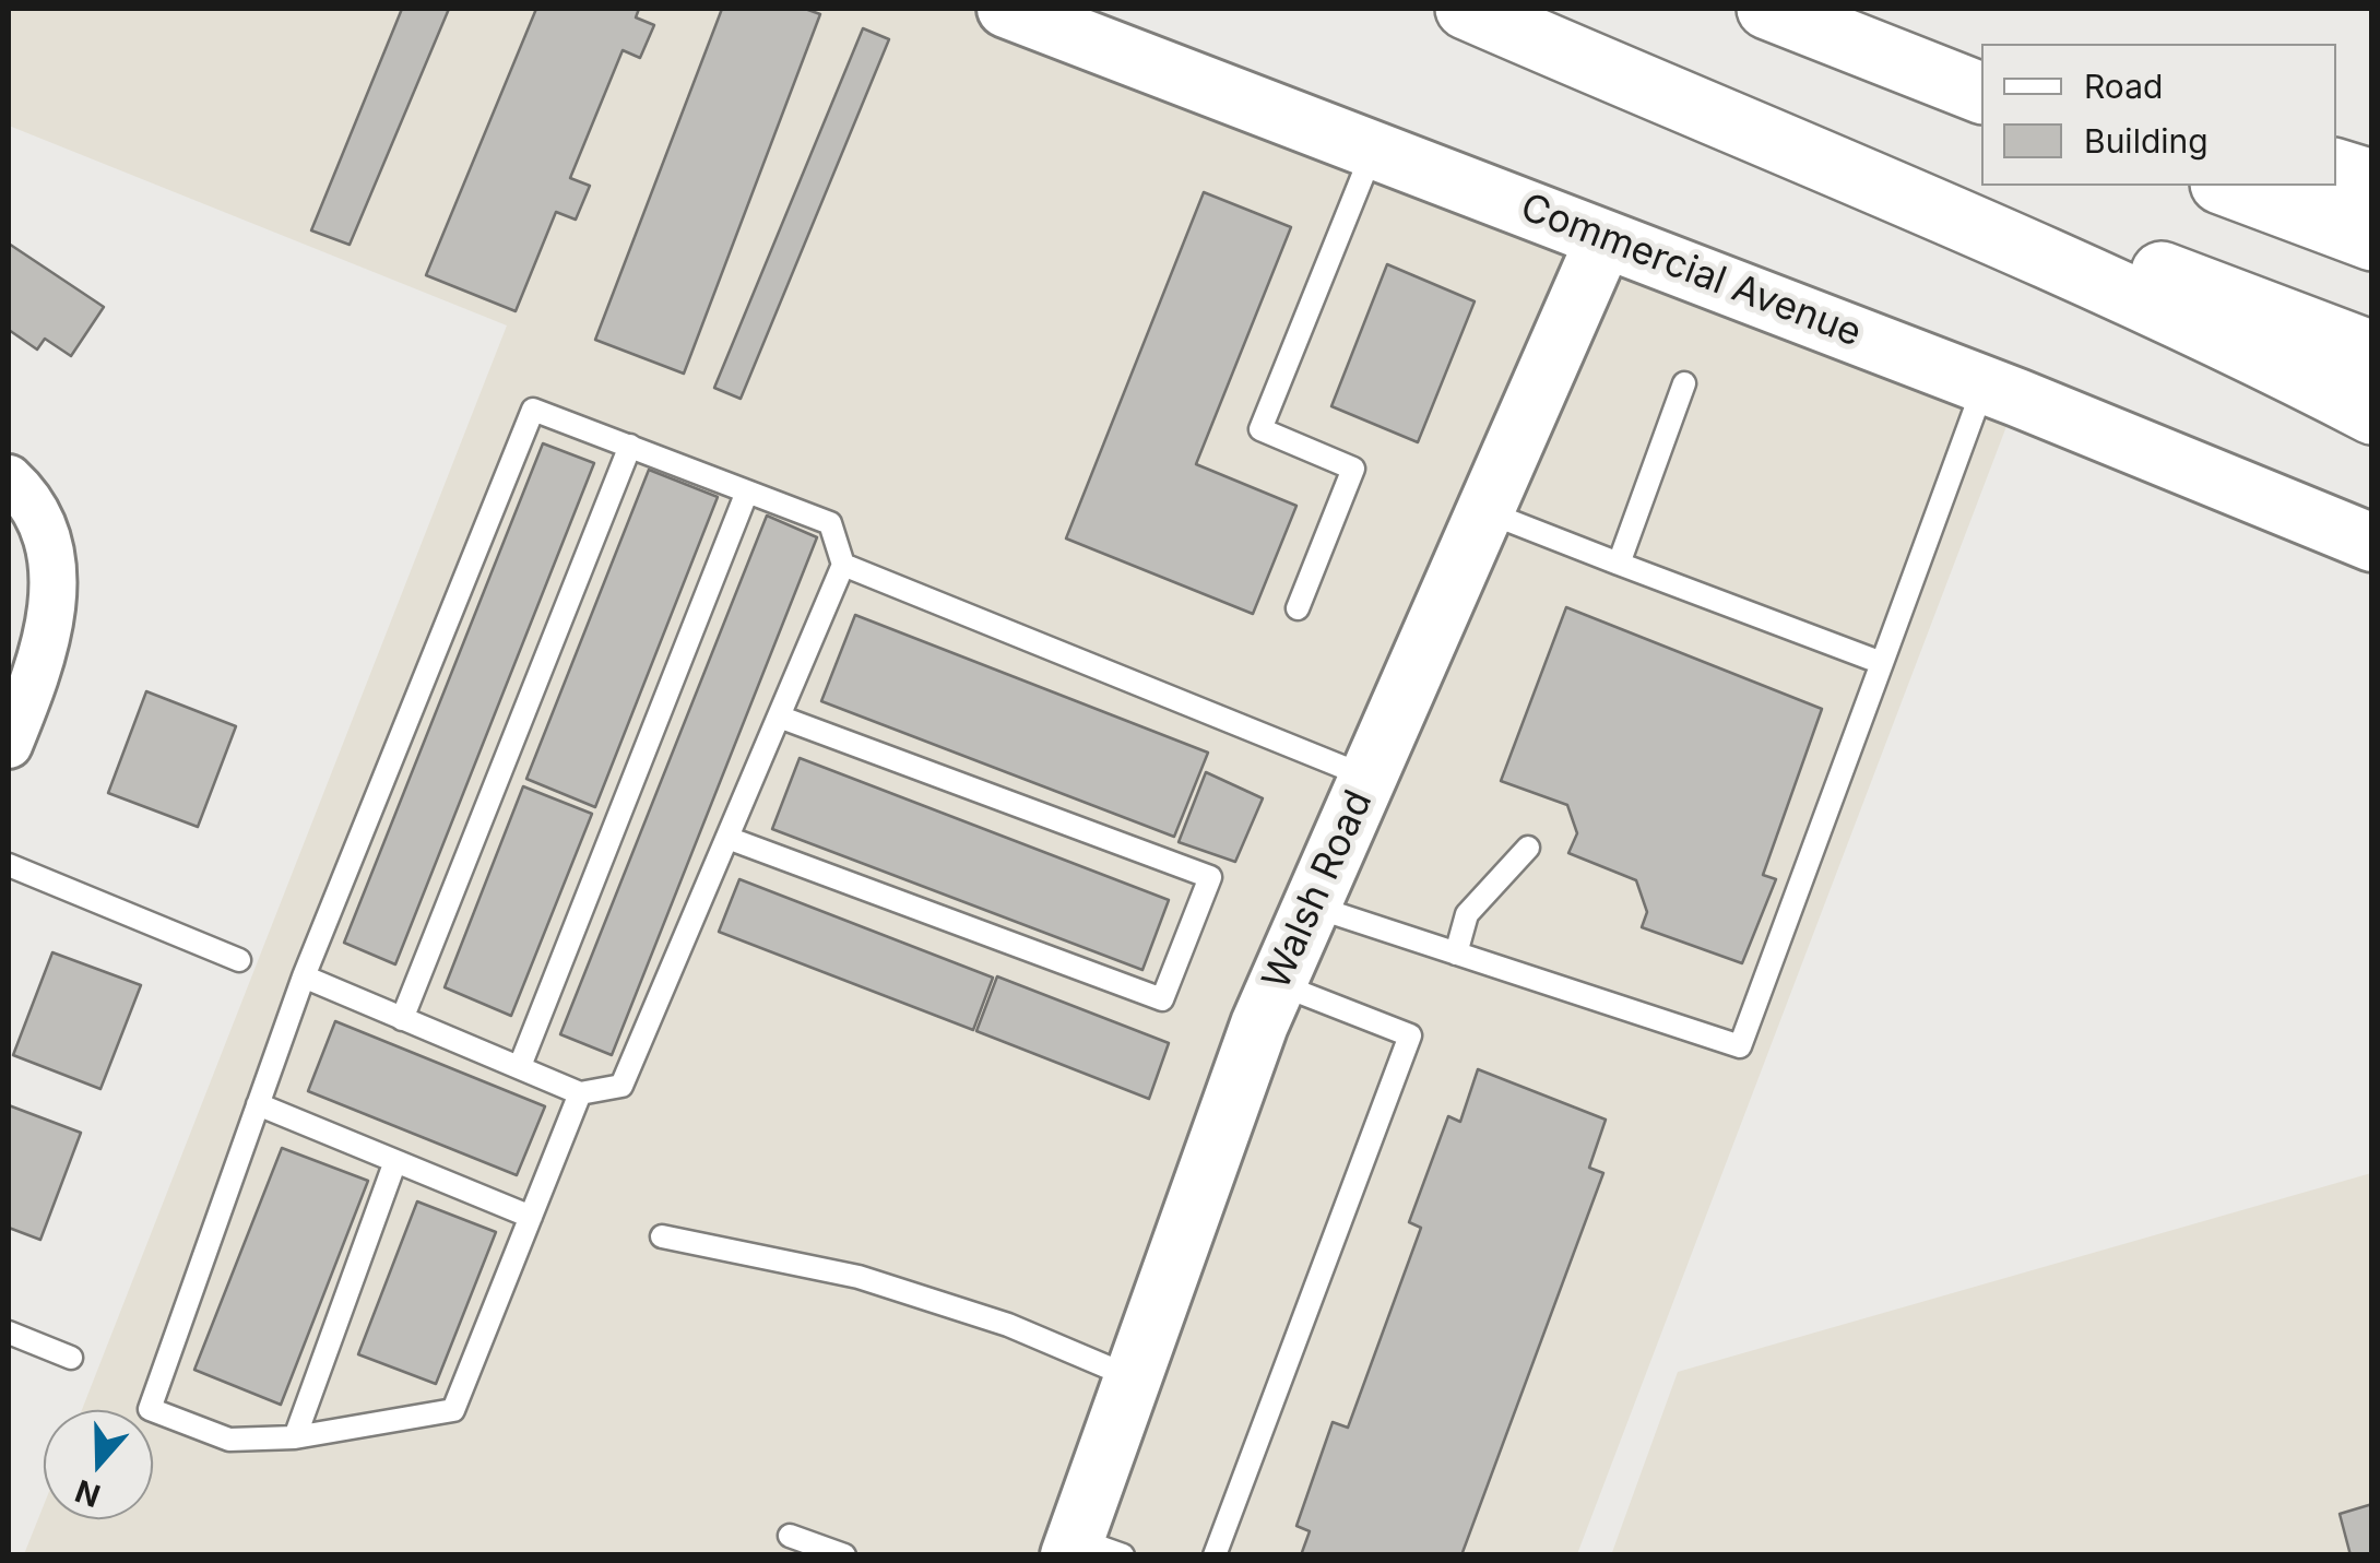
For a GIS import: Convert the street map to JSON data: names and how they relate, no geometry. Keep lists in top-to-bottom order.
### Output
{
  "streets": {
    "street": ["Commercial Avenue", "Walsh Road"]
  },
  "crossings": [
    ["Commercial Avenue", "Walsh Road"]
  ],
  "legend": ["Road", "Building"],
  "north": "bottom"
}
